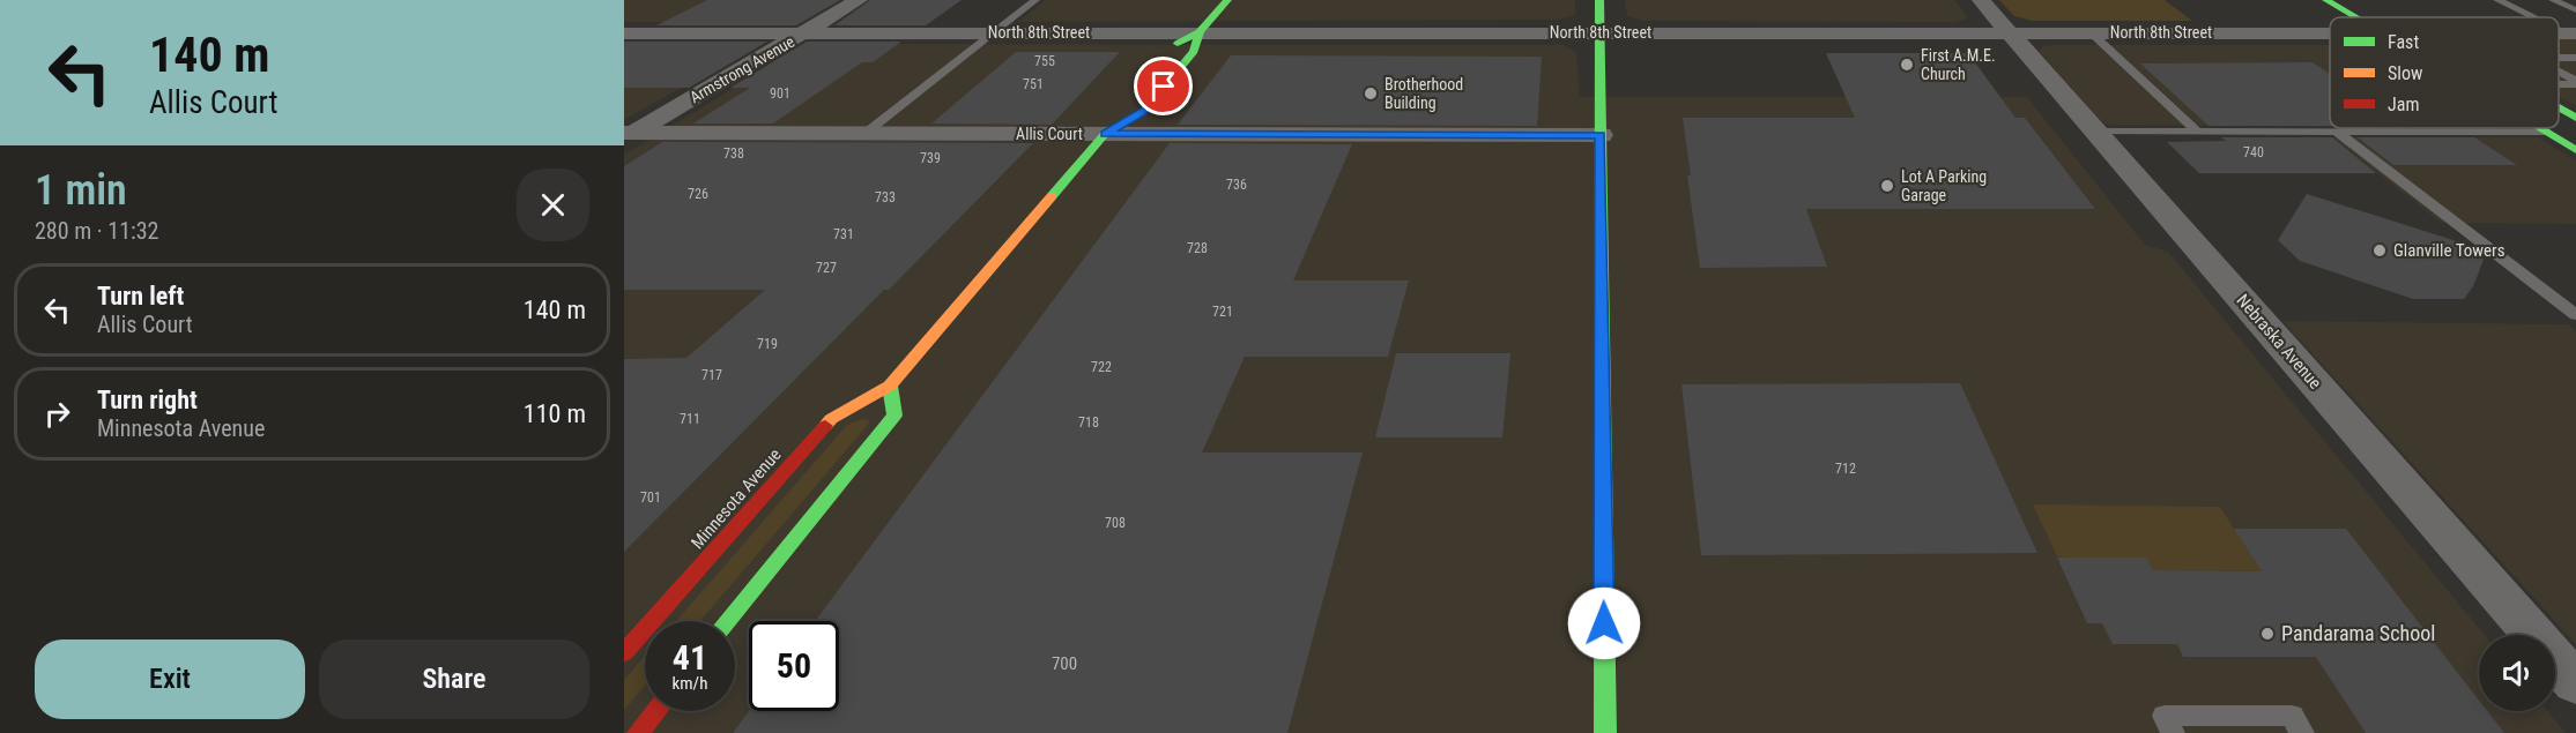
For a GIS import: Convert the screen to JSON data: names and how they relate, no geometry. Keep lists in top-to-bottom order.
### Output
{
  "streets": {
    "main road": ["Minnesota Avenue"],
    "street": [
      "North 8th Street",
      "Armstrong Avenue",
      "Allis Court",
      "Nebraska Avenue"
    ]
  },
  "crossings": [
    ["North 8th Street", "Armstrong Avenue"],
    ["North 8th Street", "Nebraska Avenue"],
    ["North 8th Street", "Minnesota Avenue"],
    ["Armstrong Avenue", "Allis Court"],
    ["Allis Court", "Minnesota Avenue"]
  ],
  "places": [
    "First A.M.E. Church",
    "Brotherhood Building",
    "Lot A Parking Garage",
    "Glanville Towers",
    "Pandarama School"
  ],
  "house_numbers": [
    "755",
    "751",
    "901",
    "740",
    "738",
    "739",
    "736",
    "726",
    "733",
    "731",
    "728",
    "727",
    "721",
    "719",
    "722",
    "717",
    "711",
    "718",
    "712",
    "701",
    "708",
    "700"
  ],
  "legend": ["Fast", "Slow", "Jam"],
  "page": {
    "turn": ["140 m", "Allis Court"],
    "heading": ["1 min", "280 m · 11:32"],
    "list": [
      {
        "name": "Turn left",
        "note": "Allis Court",
        "value": "140 m"
      },
      {
        "name": "Turn right",
        "note": "Minnesota Avenue",
        "value": "110 m"
      }
    ],
    "speed": "41 km/h",
    "limit": "50",
    "buttons": ["Exit", "Share"]
  }
}
